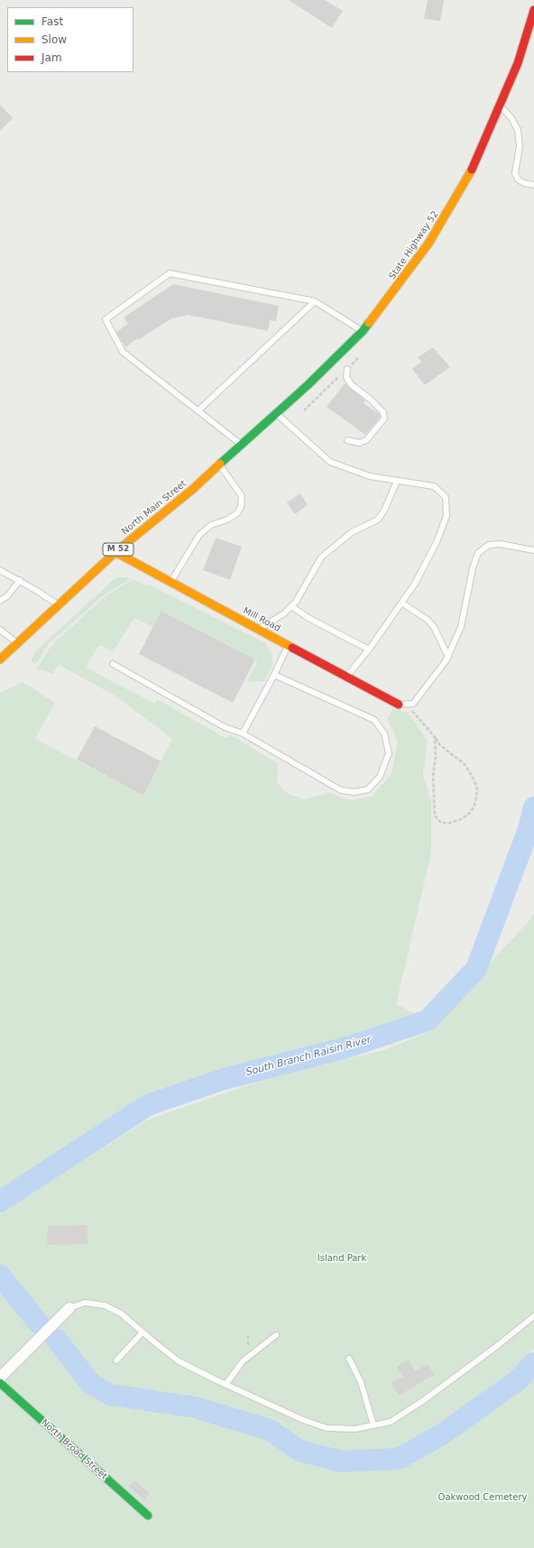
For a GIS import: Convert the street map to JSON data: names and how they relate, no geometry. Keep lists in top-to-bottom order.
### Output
{
  "streets": {
    "main road": [
      "State Highway 52",
      "North Main Street",
      "M 52",
      "Mill Road",
      "North Broad Street"
    ]
  },
  "crossings": [
    ["State Highway 52", "North Main Street"],
    ["North Main Street", "Mill Road"]
  ],
  "water": ["South Branch Raisin River"],
  "parks": ["Island Park", "Oakwood Cemetery"],
  "legend": ["Fast", "Slow", "Jam"]
}
